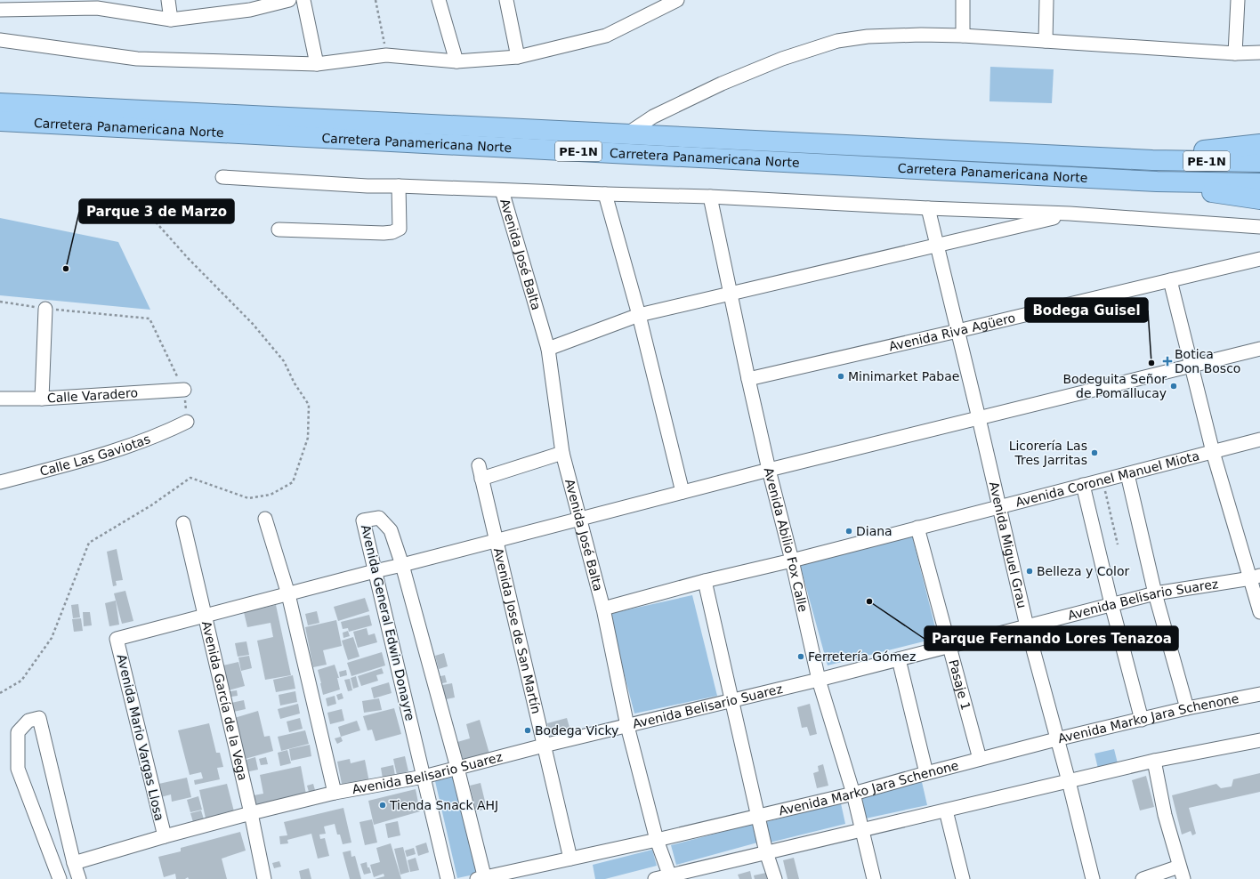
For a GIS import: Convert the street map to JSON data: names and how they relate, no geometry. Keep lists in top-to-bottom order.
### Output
{
  "streets": {
    "highway": ["Carretera Panamericana Norte", "PE-1N"],
    "street": [
      "Avenida José Balta",
      "Avenida Riva Agüero",
      "Calle Varadero",
      "Calle Las Gaviotas",
      "Avenida Coronel Manuel Miota",
      "Avenida Abilio Fox Calle",
      "Avenida Miguel Grau",
      "Avenida Belisario Suarez",
      "Avenida General Edwin Donayre",
      "Avenida Jose de San Martín",
      "Pasaje 1",
      "Avenida García de la Vega",
      "Avenida Marko Jara Schenone",
      "Avenida Mario Vargas Llosa"
    ]
  },
  "crossings": [
    ["Avenida José Balta", "Avenida Coronel Manuel Miota"],
    ["Avenida José Balta", "Avenida Belisario Suarez"],
    ["Avenida José Balta", "Avenida Marko Jara Schenone"],
    ["Avenida Riva Agüero", "Avenida Abilio Fox Calle"],
    ["Avenida Riva Agüero", "Avenida Miguel Grau"],
    ["Avenida Coronel Manuel Miota", "Avenida Abilio Fox Calle"],
    ["Avenida Coronel Manuel Miota", "Avenida Miguel Grau"],
    ["Avenida Coronel Manuel Miota", "Pasaje 1"],
    ["Avenida Abilio Fox Calle", "Avenida Belisario Suarez"],
    ["Avenida Abilio Fox Calle", "Avenida Marko Jara Schenone"],
    ["Avenida Miguel Grau", "Avenida Belisario Suarez"],
    ["Avenida Miguel Grau", "Avenida Marko Jara Schenone"],
    ["Avenida Belisario Suarez", "Avenida General Edwin Donayre"],
    ["Avenida Belisario Suarez", "Avenida Jose de San Martín"],
    ["Avenida Belisario Suarez", "Pasaje 1"],
    ["Avenida Belisario Suarez", "Avenida García de la Vega"],
    ["Avenida Belisario Suarez", "Avenida Mario Vargas Llosa"],
    ["Avenida General Edwin Donayre", "Avenida Marko Jara Schenone"],
    ["Avenida Jose de San Martín", "Avenida Marko Jara Schenone"],
    ["Pasaje 1", "Avenida Marko Jara Schenone"],
    ["Avenida García de la Vega", "Avenida Mario Vargas Llosa"]
  ],
  "places": {
    "other": [
      "Parque 3 de Marzo",
      "Bodega Guisel",
      "Minimarket Pabae",
      "Bodeguita Señor de Pomallucay",
      "Licorería Las Tres Jarritas",
      "Diana",
      "Belleza y Color",
      "Parque Fernando Lores Tenazoa",
      "Ferretería Gómez",
      "Bodega Vicky",
      "Tienda Snack AHJ"
    ],
    "health": ["Botica Don Bosco"]
  }
}
